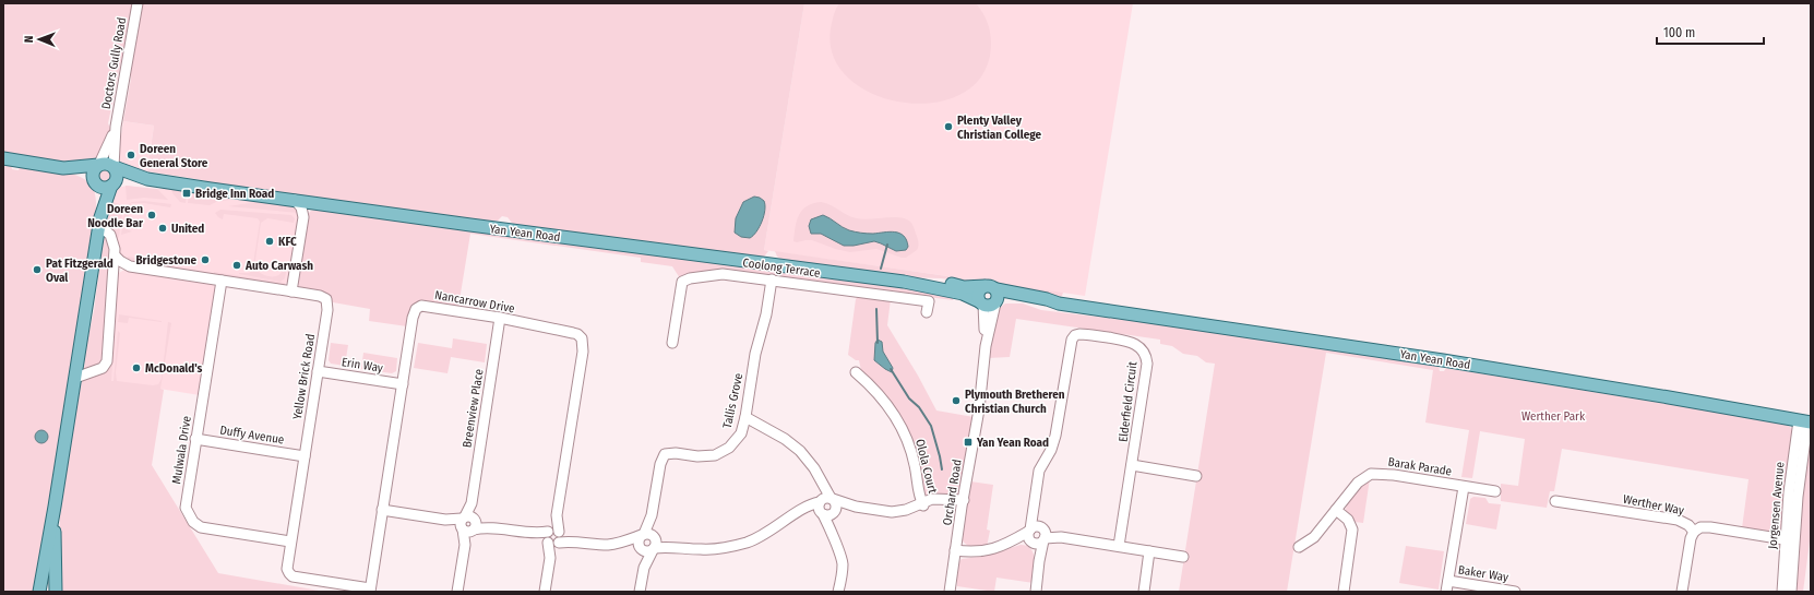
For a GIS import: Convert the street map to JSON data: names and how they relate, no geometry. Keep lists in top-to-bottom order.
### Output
{
  "streets": {
    "main road": ["Yan Yean Road"],
    "street": [
      "Doctors Gully Road",
      "Coolong Terrace",
      "Nancarrow Drive",
      "Erin Way",
      "Yellow Brick Road",
      "Tallis Grove",
      "Elderfield Circuit",
      "Breenview Place",
      "Duffy Avenue",
      "Mulwala Drive",
      "Olola Court",
      "Barak Parade",
      "Orchard Road",
      "Werther Way",
      "Jorgensen Avenue",
      "Baker Way"
    ]
  },
  "crossings": [
    ["Doctors Gully Road", "Yan Yean Road"],
    ["Yan Yean Road", "Orchard Road"],
    ["Yan Yean Road", "Jorgensen Avenue"],
    ["Coolong Terrace", "Tallis Grove"],
    ["Nancarrow Drive", "Erin Way"],
    ["Nancarrow Drive", "Yellow Brick Road"],
    ["Nancarrow Drive", "Breenview Place"],
    ["Erin Way", "Yellow Brick Road"],
    ["Yellow Brick Road", "Duffy Avenue"],
    ["Yellow Brick Road", "Mulwala Drive"],
    ["Duffy Avenue", "Mulwala Drive"],
    ["Barak Parade", "Baker Way"]
  ],
  "parks": ["Werther Park"],
  "places": {
    "other": [
      "Plenty Valley Christian College",
      "Doreen General Store",
      "Doreen Noodle Bar",
      "United",
      "KFC",
      "Bridgestone",
      "Auto Carwash",
      "Pat Fitzgerald Oval",
      "McDonald's",
      "Plymouth Bretheren Christian Church"
    ],
    "transit": ["Bridge Inn Road", "Yan Yean Road"]
  },
  "scale_bar": "100 m",
  "north": "left"
}
